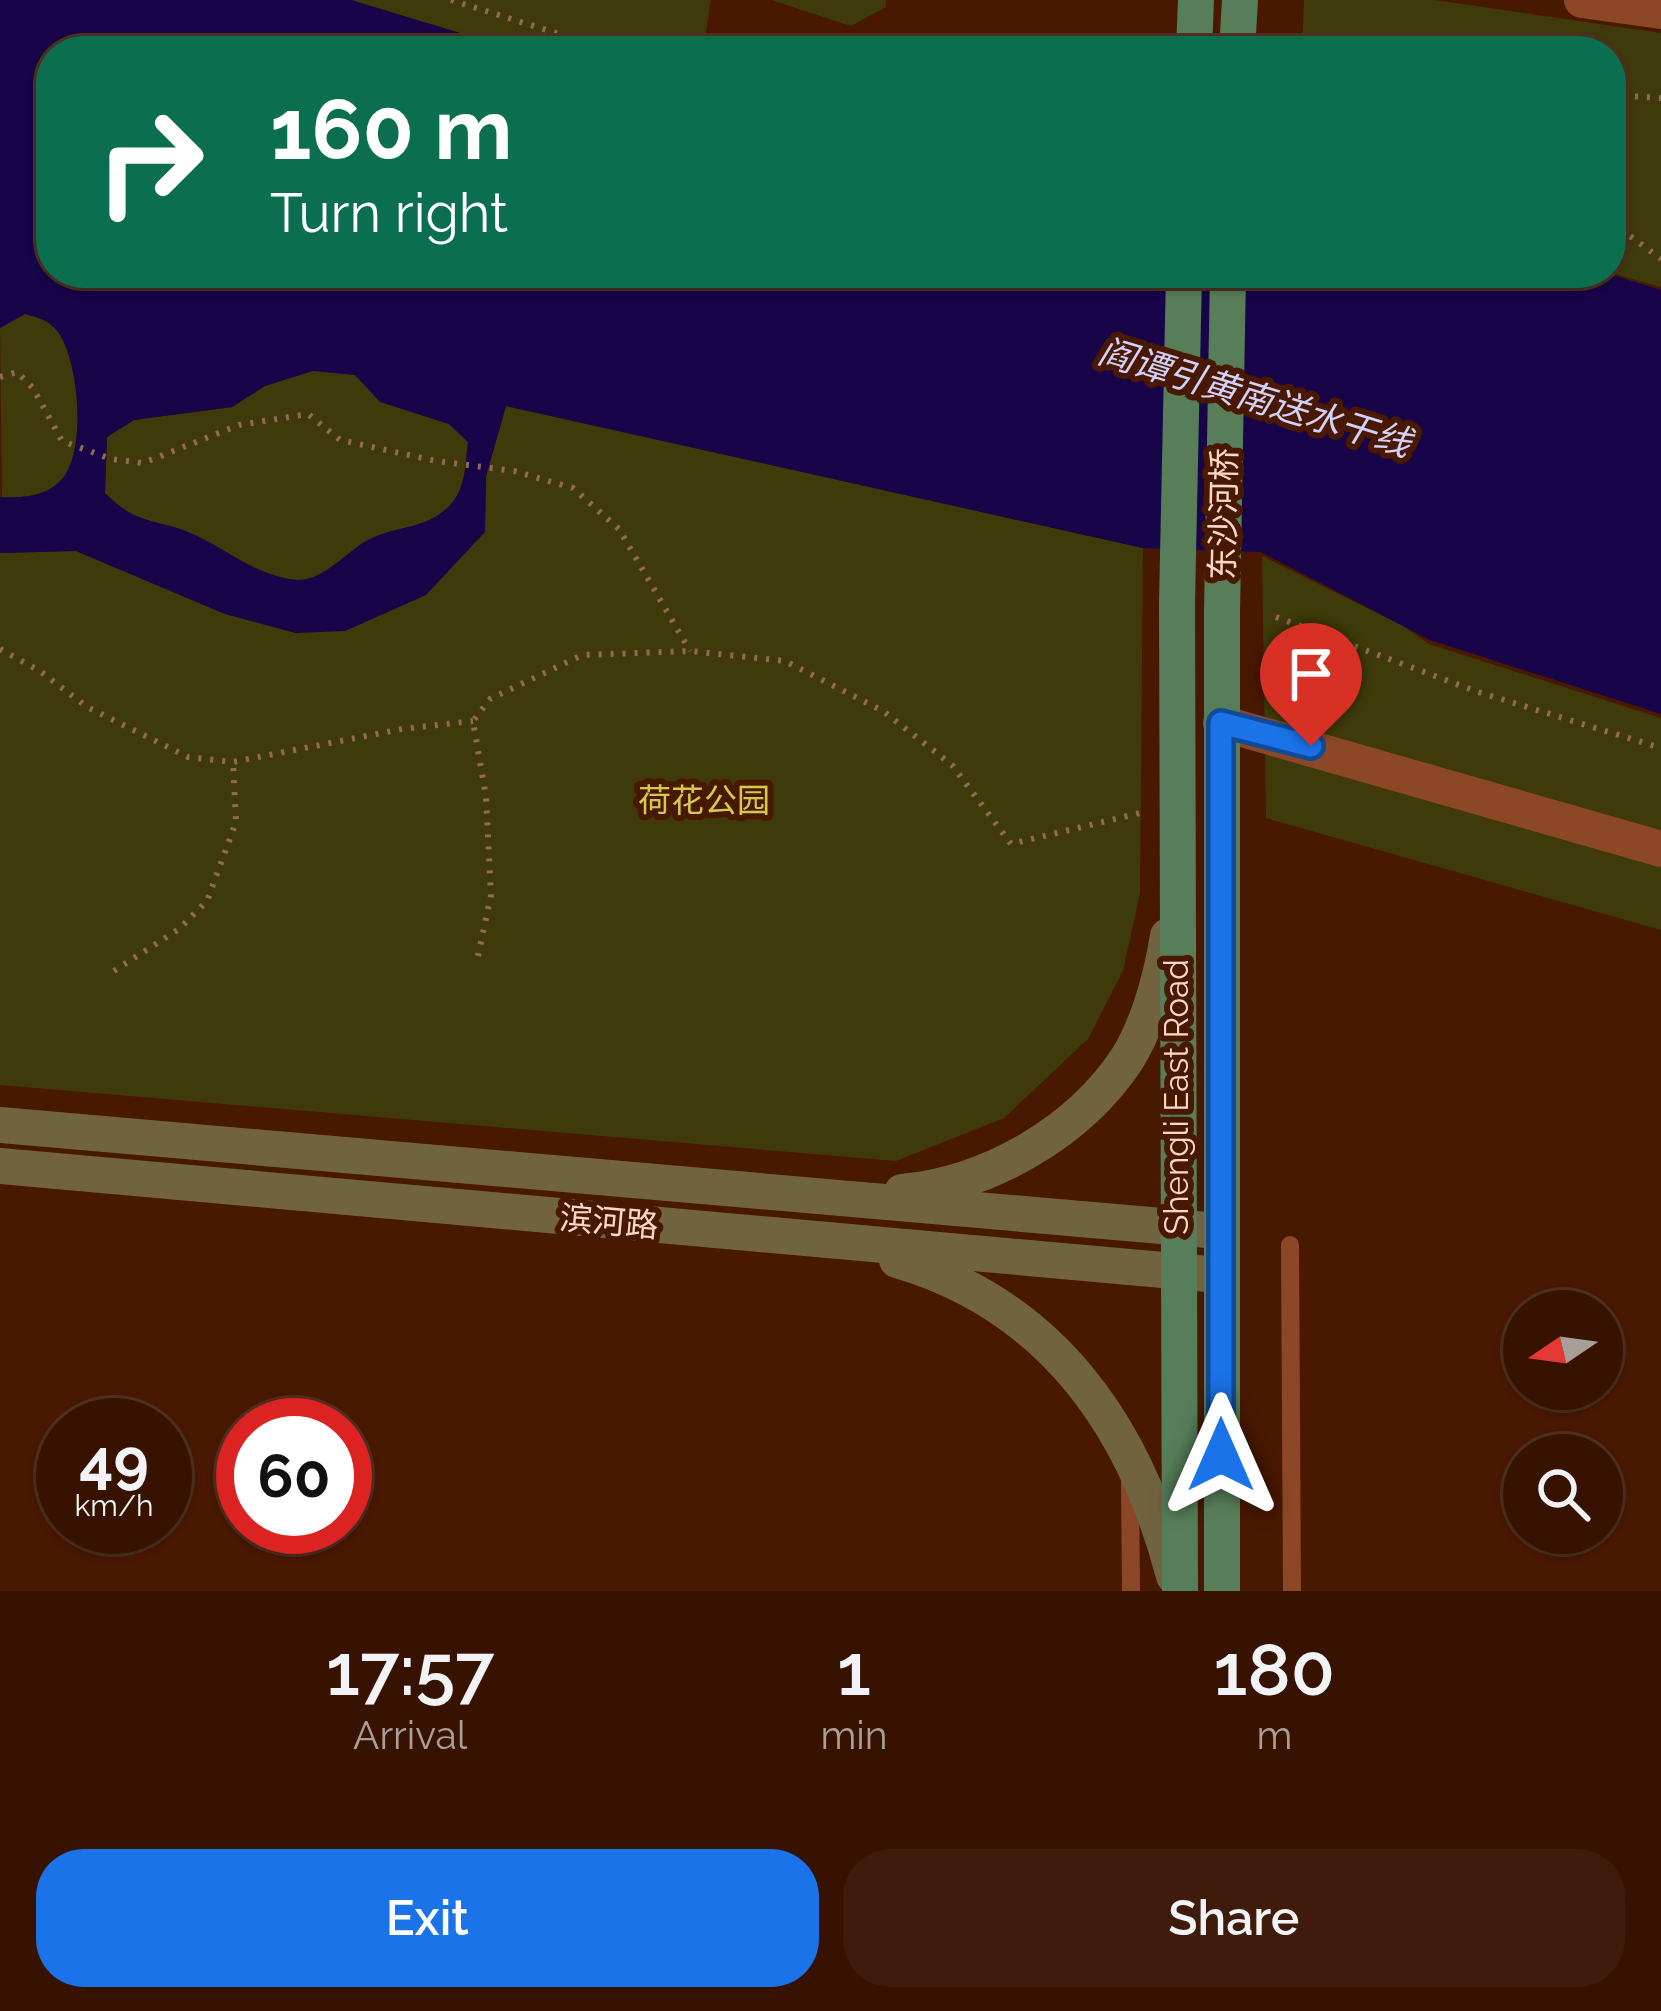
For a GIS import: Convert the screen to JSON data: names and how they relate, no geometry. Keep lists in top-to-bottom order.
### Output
{
  "streets": {
    "main road": ["东沙河桥", "Shengli East Road", "滨河路"]
  },
  "crossings": [
    ["东沙河桥", "Shengli East Road"],
    ["Shengli East Road", "滨河路"]
  ],
  "water": ["阎谭引黄南送水干线"],
  "parks": ["荷花公园"],
  "north": "left",
  "page": {
    "turn": ["160 m", "Turn right"],
    "speed": "49 km/h",
    "limit": "60",
    "eta": [
      "17:57",
      "Arrival",
      "1",
      "min",
      "180",
      "m"
    ],
    "buttons": ["Exit", "Share"]
  }
}
